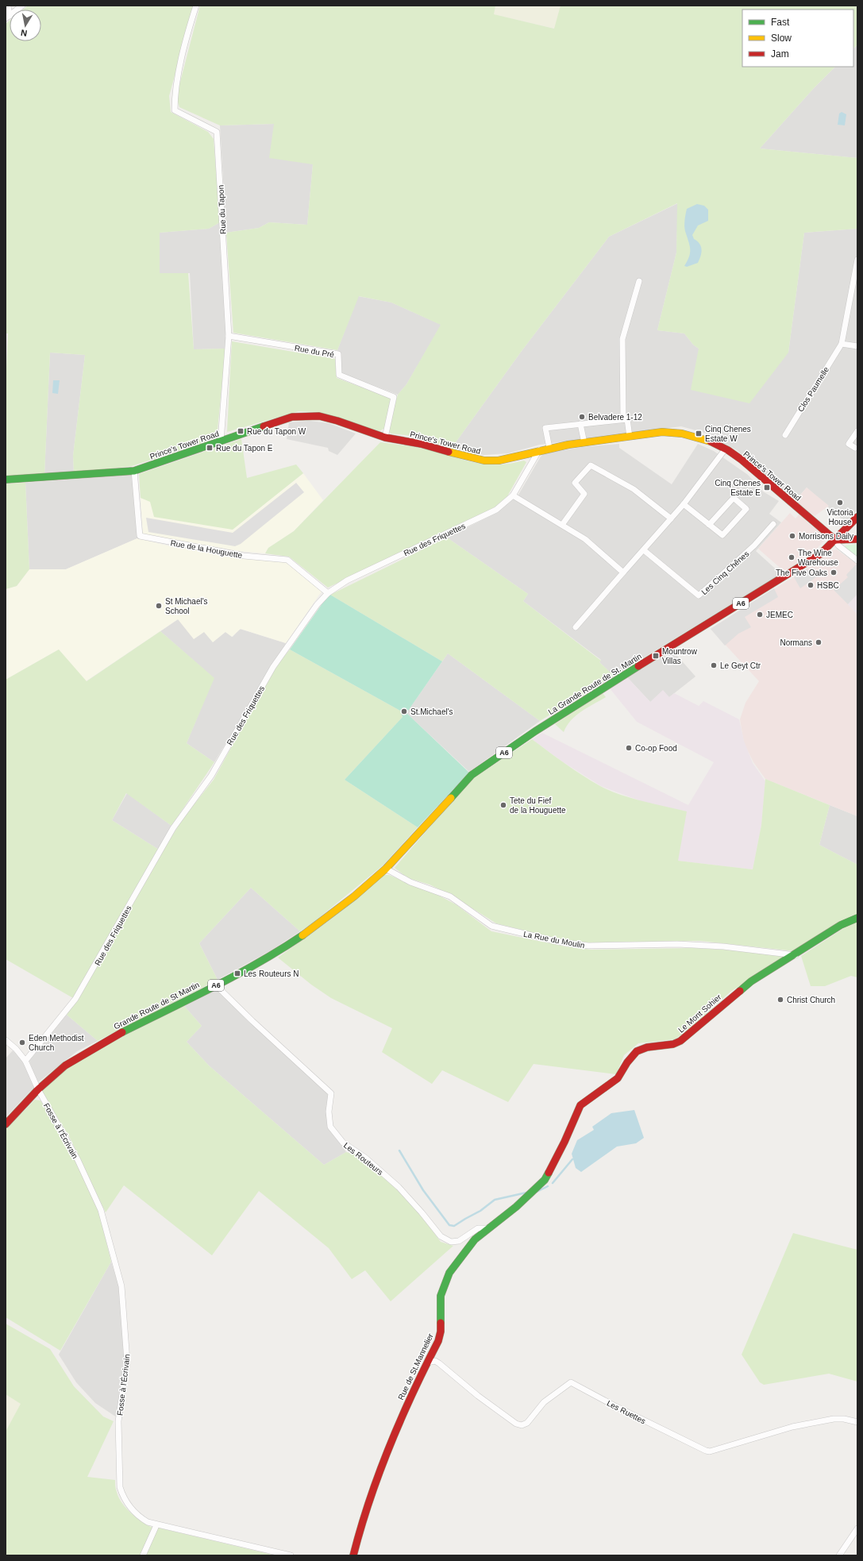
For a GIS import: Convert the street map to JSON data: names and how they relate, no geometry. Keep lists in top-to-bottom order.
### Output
{
  "streets": {
    "main road": [
      "Prince's Tower Road",
      "A6",
      "La Grande Route de St. Martin",
      "Grande Route de St Martin",
      "Le Mont Sohier",
      "Rue de St.Mannelier"
    ],
    "street": [
      "Rue du Tapon",
      "Rue du Pré",
      "Clos Paumelle",
      "Rue des Friquettes",
      "Rue de la Houguette",
      "Les Cinq Chênes",
      "La Rue du Moulin",
      "Fosse à l'Écrivain",
      "Les Routeurs",
      "Les Ruettes"
    ]
  },
  "crossings": [
    ["Rue du Tapon", "Rue du Pré"],
    ["Rue du Tapon", "Prince's Tower Road"],
    ["Rue du Pré", "Prince's Tower Road"],
    ["Prince's Tower Road", "Rue des Friquettes"],
    ["Prince's Tower Road", "Rue de la Houguette"],
    ["Prince's Tower Road", "A6"],
    ["Prince's Tower Road", "La Grande Route de St. Martin"],
    ["Rue des Friquettes", "Rue de la Houguette"],
    ["Rue des Friquettes", "Fosse à l'Écrivain"],
    ["A6", "La Grande Route de St. Martin"],
    ["La Grande Route de St. Martin", "La Rue du Moulin"],
    ["La Grande Route de St. Martin", "Grande Route de St Martin"],
    ["La Rue du Moulin", "Grande Route de St Martin"],
    ["La Rue du Moulin", "Le Mont Sohier"],
    ["Grande Route de St Martin", "Fosse à l'Écrivain"],
    ["Grande Route de St Martin", "Les Routeurs"],
    ["Le Mont Sohier", "Rue de St.Mannelier"],
    ["Les Routeurs", "Rue de St.Mannelier"],
    ["Rue de St.Mannelier", "Les Ruettes"]
  ],
  "places": {
    "other": [
      "Belvadere 1-12",
      "Victoria House",
      "Morrisons Daily",
      "The Wine Warehouse",
      "The Five Oaks",
      "HSBC",
      "St Michael's School",
      "JEMEC",
      "Normans",
      "Le Geyt Ctr",
      "St.Michael's",
      "Co-op Food",
      "Tete du Fief de la Houguette",
      "Christ Church",
      "Eden Methodist Church"
    ],
    "transit": [
      "Rue du Tapon W",
      "Cinq Chenes Estate W",
      "Rue du Tapon E",
      "Cinq Chenes Estate E",
      "Mountrow Villas",
      "Les Routeurs N"
    ]
  },
  "legend": ["Fast", "Slow", "Jam"],
  "north": "bottom"
}
